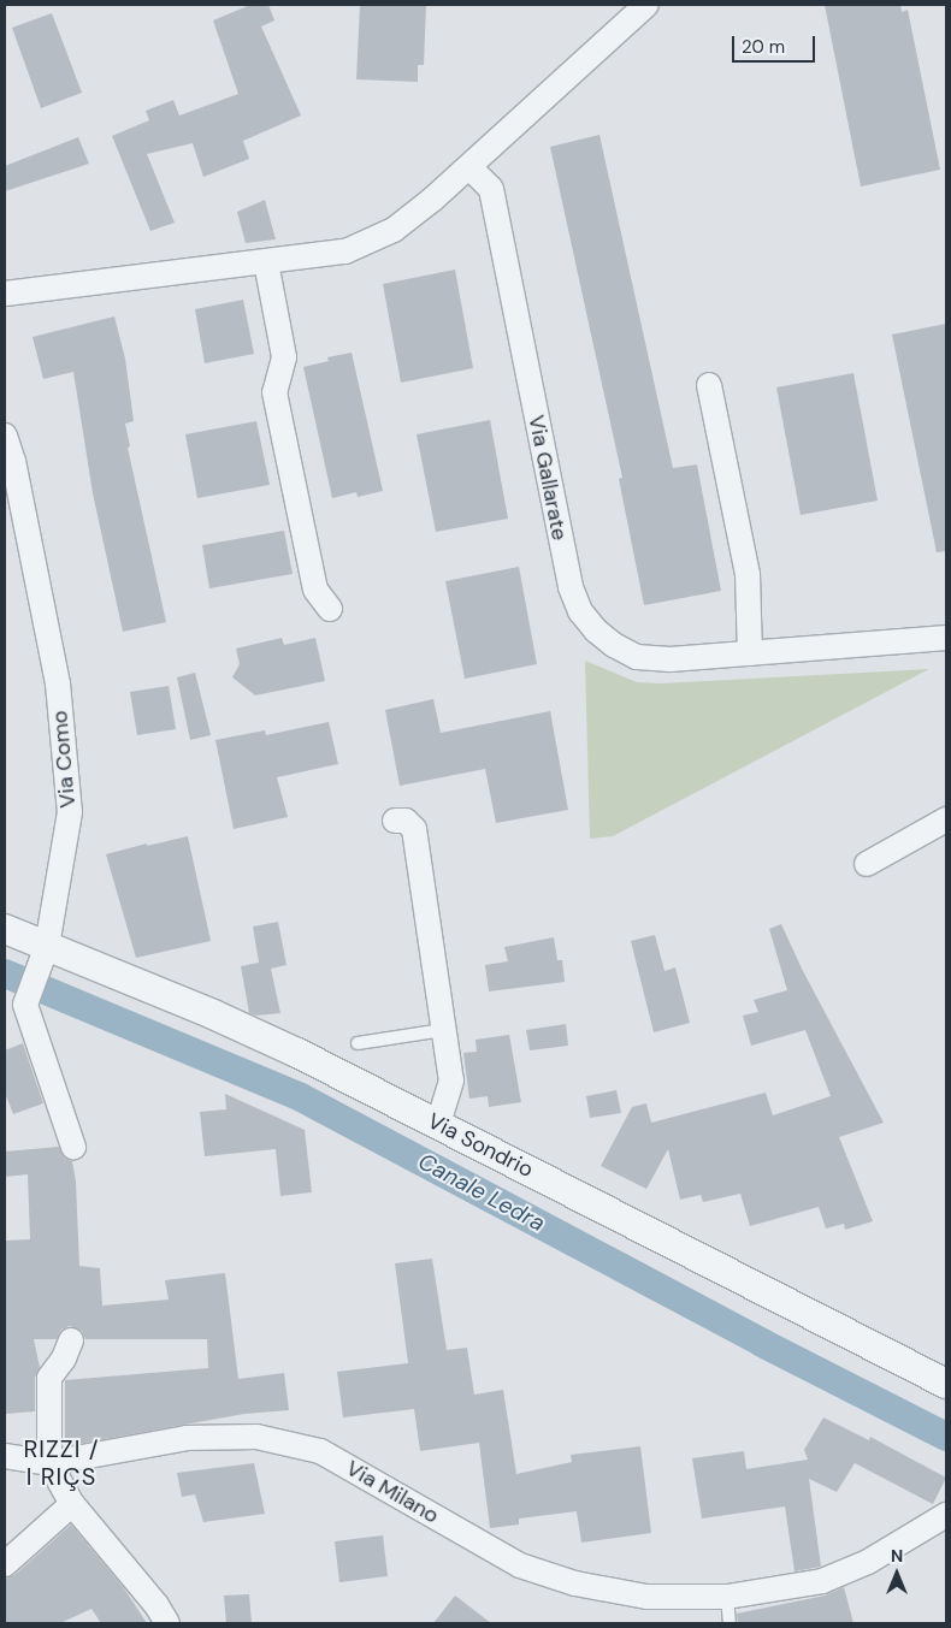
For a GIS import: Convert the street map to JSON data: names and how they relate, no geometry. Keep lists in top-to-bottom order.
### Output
{
  "streets": {
    "street": [
      "Via Gallarate",
      "Via Como",
      "Via Sondrio",
      "Via Milano"
    ]
  },
  "crossings": [
    ["Via Como", "Via Sondrio"]
  ],
  "districts": ["RIZZI / I RIÇS"],
  "water": ["Canale Ledra"],
  "scale_bar": "20 m",
  "north": "top"
}
